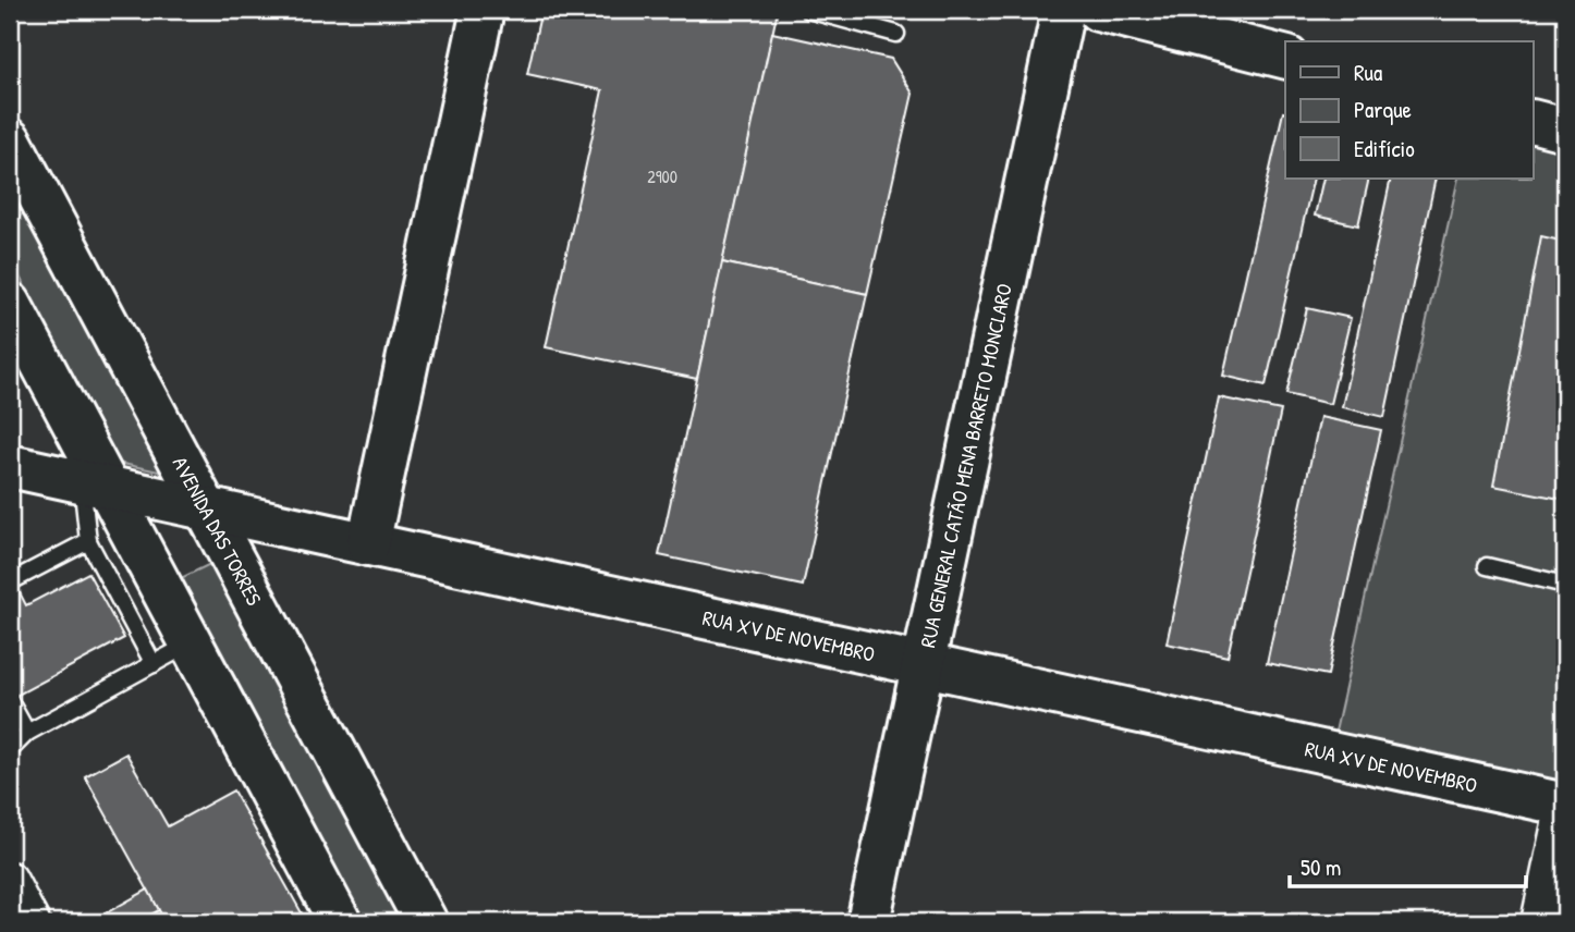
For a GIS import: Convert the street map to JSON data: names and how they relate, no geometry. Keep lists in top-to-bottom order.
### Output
{
  "streets": {
    "street": ["RUA GENERAL CATÃO MENA BARRETO MONCLARO", "AVENIDA DAS TORRES", "RUA XV DE NOVEMBRO"]
  },
  "crossings": [
    ["RUA GENERAL CATÃO MENA BARRETO MONCLARO", "RUA XV DE NOVEMBRO"],
    ["AVENIDA DAS TORRES", "RUA XV DE NOVEMBRO"]
  ],
  "house_numbers": ["2900"],
  "legend": ["Rua", "Parque", "Edifício"],
  "scale_bar": "50 m"
}
